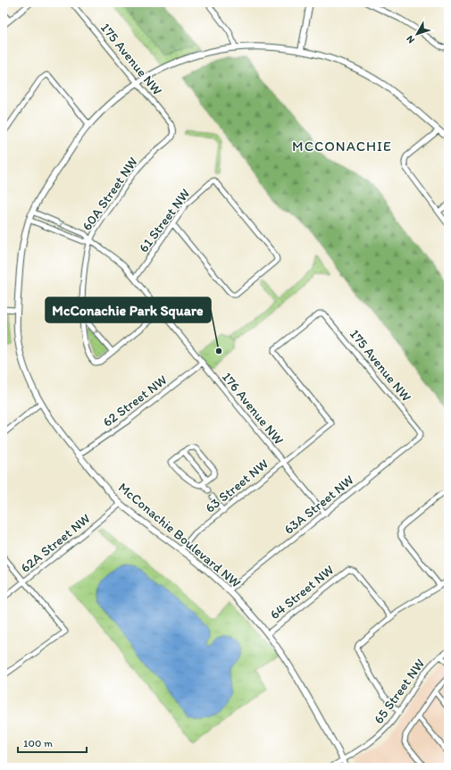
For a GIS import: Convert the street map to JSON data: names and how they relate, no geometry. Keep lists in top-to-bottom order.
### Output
{
  "streets": {
    "street": [
      "175 Avenue NW",
      "60A Street NW",
      "61 Street NW",
      "62 Street NW",
      "176 Avenue NW",
      "63 Street NW",
      "63A Street NW",
      "McConachie Boulevard NW",
      "62A Street NW",
      "64 Street NW",
      "65 Street NW"
    ]
  },
  "crossings": [
    ["175 Avenue NW", "60A Street NW"],
    ["175 Avenue NW", "63 Street NW"],
    ["175 Avenue NW", "63A Street NW"],
    ["175 Avenue NW", "McConachie Boulevard NW"],
    ["60A Street NW", "176 Avenue NW"],
    ["61 Street NW", "176 Avenue NW"],
    ["62 Street NW", "176 Avenue NW"],
    ["62 Street NW", "McConachie Boulevard NW"],
    ["176 Avenue NW", "63 Street NW"],
    ["176 Avenue NW", "63A Street NW"],
    ["176 Avenue NW", "McConachie Boulevard NW"],
    ["63 Street NW", "McConachie Boulevard NW"],
    ["63A Street NW", "McConachie Boulevard NW"],
    ["McConachie Boulevard NW", "62A Street NW"],
    ["McConachie Boulevard NW", "64 Street NW"],
    ["McConachie Boulevard NW", "65 Street NW"]
  ],
  "districts": ["MCCONACHIE"],
  "places": ["McConachie Park Square"],
  "scale_bar": "100 m",
  "north": "bottom left"
}
